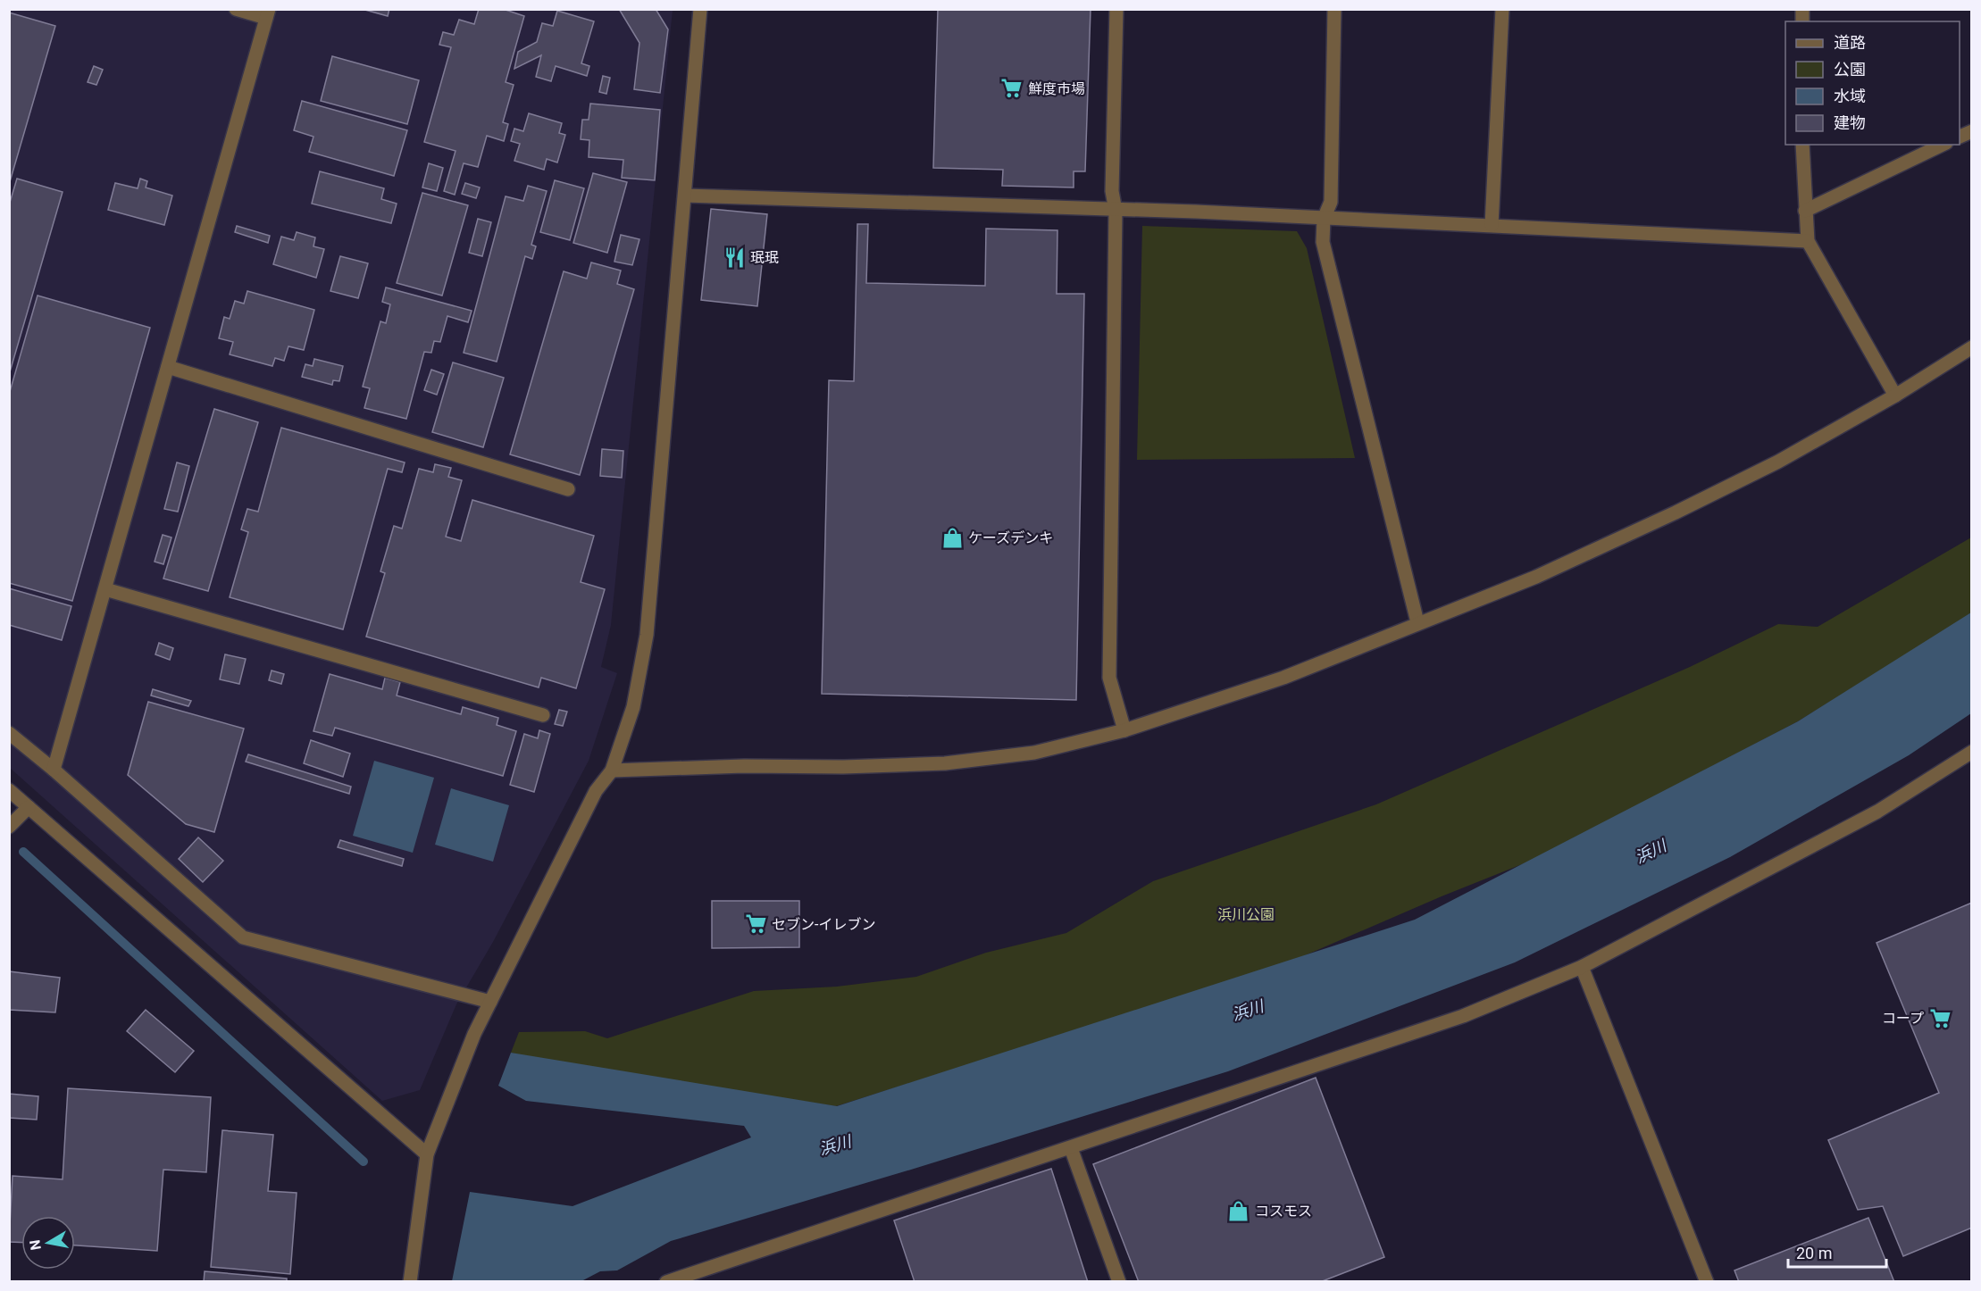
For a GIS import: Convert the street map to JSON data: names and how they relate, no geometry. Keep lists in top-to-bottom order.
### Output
{
  "water": ["浜川"],
  "parks": ["浜川公園"],
  "places": {
    "supermarket": ["鮮度市場", "セブン-イレブン", "コープ"],
    "restaurant": ["珉珉"],
    "shop": ["ケーズデンキ", "コスモス"]
  },
  "legend": [
    "道路",
    "公園",
    "水域",
    "建物"
  ],
  "scale_bar": "20 m",
  "north": "left"
}
